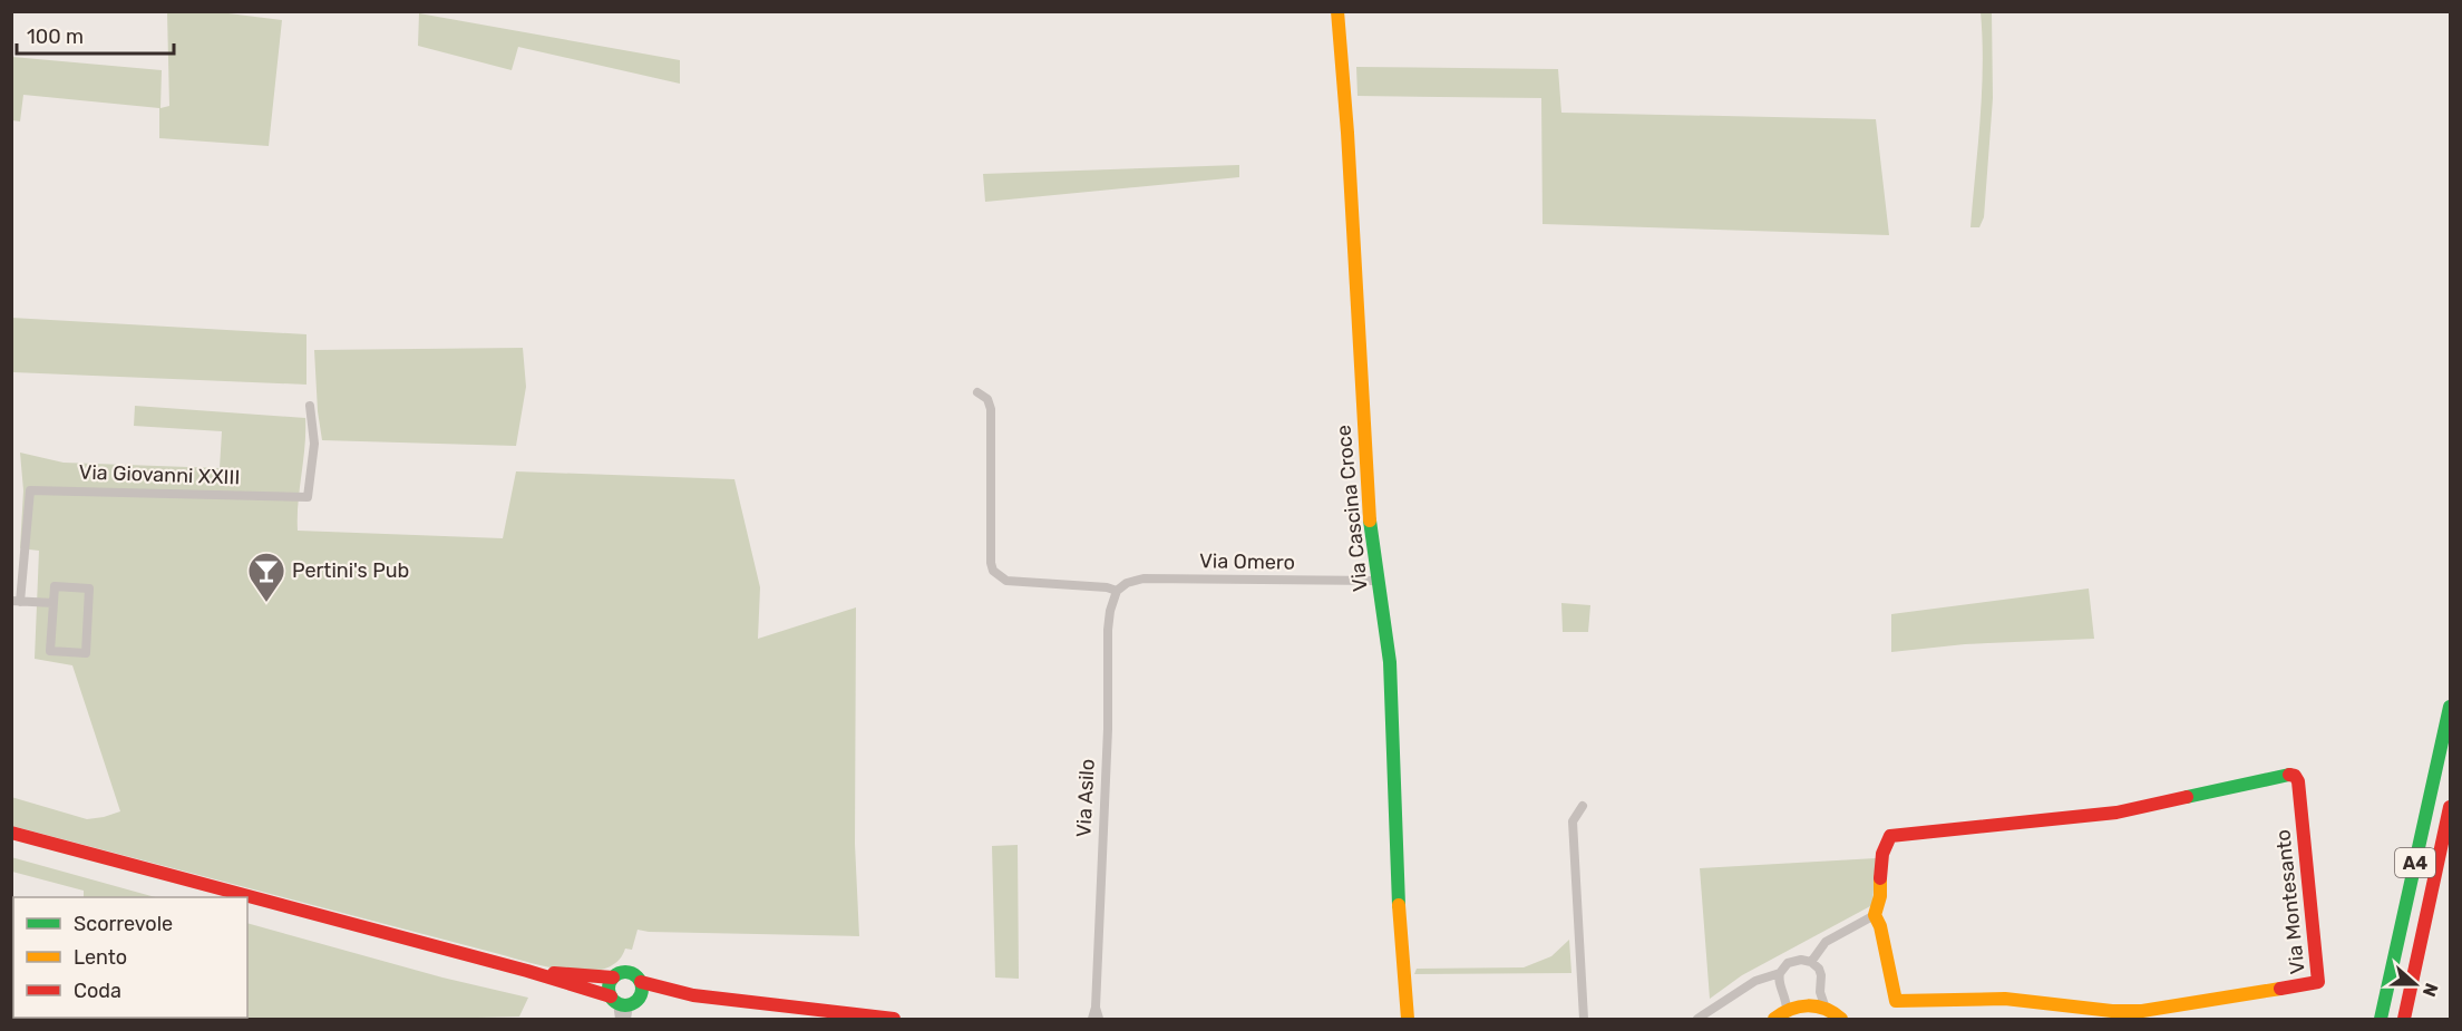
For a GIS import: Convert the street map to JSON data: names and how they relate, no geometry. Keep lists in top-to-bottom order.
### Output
{
  "streets": {
    "main road": ["Via Cascina Croce", "A4", "Via Montesanto"],
    "street": ["Via Giovanni XXIII", "Via Omero", "Via Asilo"]
  },
  "crossings": [
    ["Via Cascina Croce", "Via Omero"],
    ["Via Omero", "Via Asilo"]
  ],
  "places": {
    "bar": ["Pertini's Pub"]
  },
  "legend": ["Scorrevole", "Lento", "Coda"],
  "scale_bar": "100 m",
  "north": "right"
}
